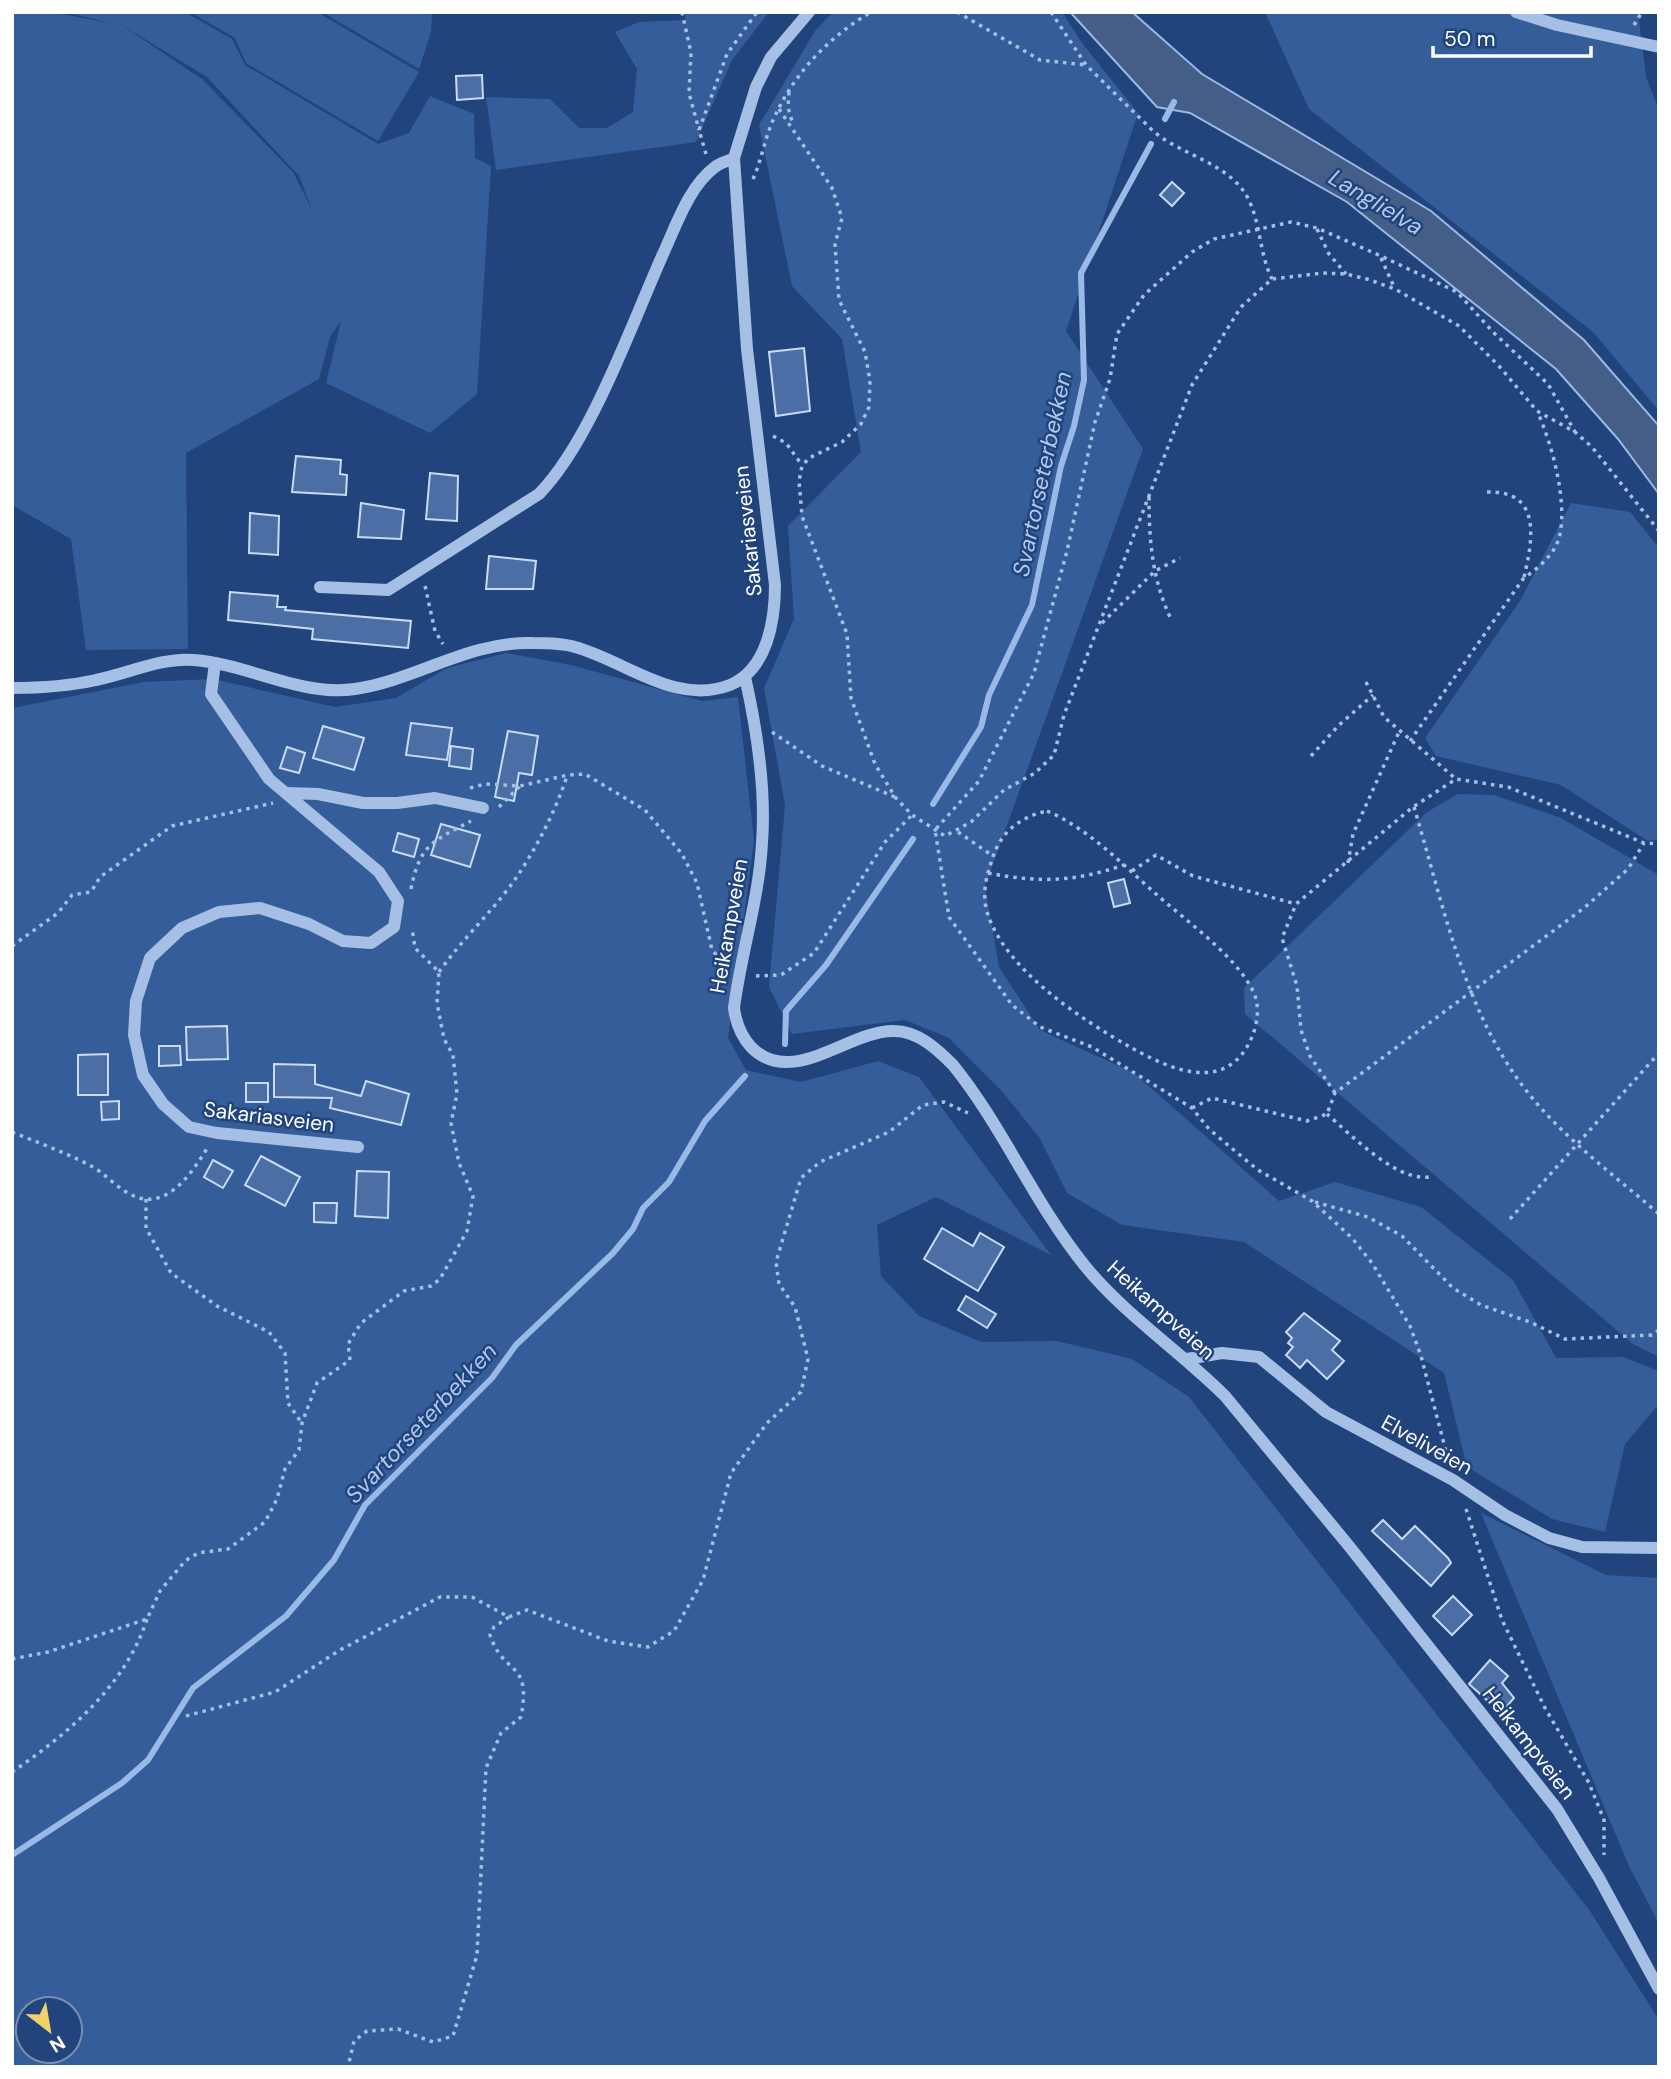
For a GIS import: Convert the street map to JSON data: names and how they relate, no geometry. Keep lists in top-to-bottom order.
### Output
{
  "streets": {
    "street": ["Sakariasveien", "Heikampveien", "Elveliveien"]
  },
  "crossings": [
    ["Sakariasveien", "Heikampveien"],
    ["Heikampveien", "Elveliveien"]
  ],
  "water": ["Langlielva", "Svartorseterbekken"],
  "scale_bar": "50 m",
  "north": "bottom right"
}
